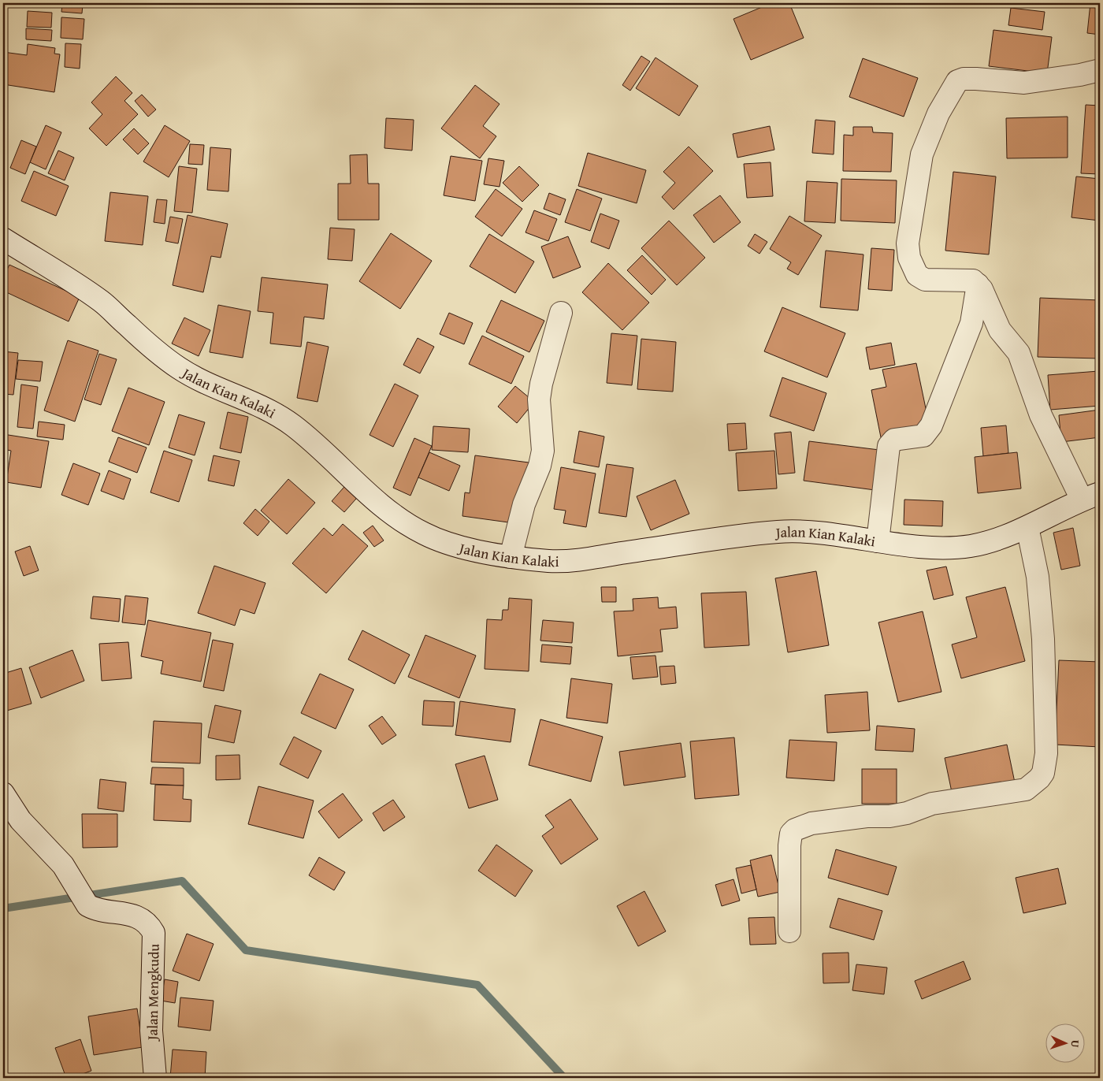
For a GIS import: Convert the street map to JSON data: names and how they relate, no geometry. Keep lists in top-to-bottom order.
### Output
{
  "streets": {
    "street": ["Jalan Kian Kalaki", "Jalan Mengkudu"]
  },
  "north": "right"
}
